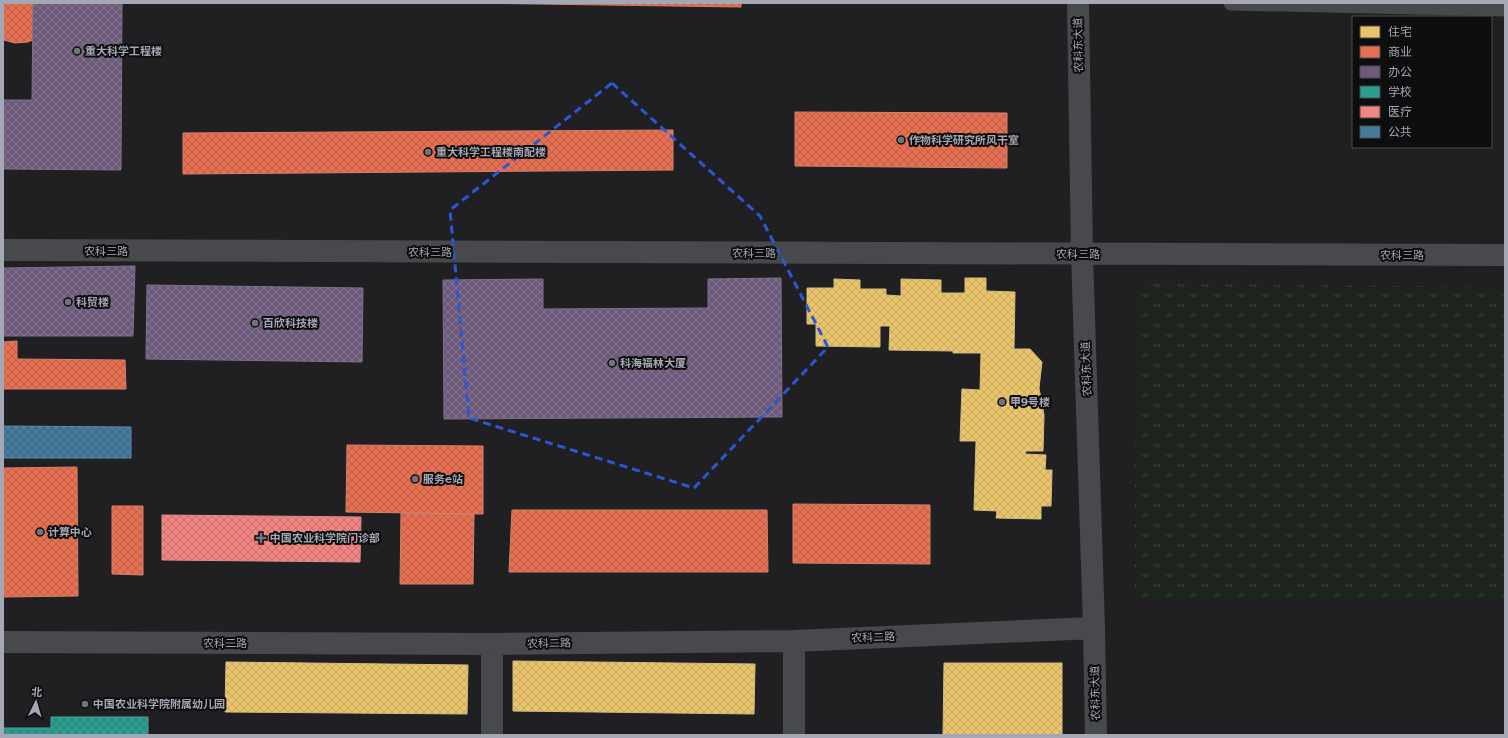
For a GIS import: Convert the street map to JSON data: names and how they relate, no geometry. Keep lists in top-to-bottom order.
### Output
{
  "streets": {
    "street": ["农科东大道", "农科三路", "农科二路"]
  },
  "crossings": [
    ["农科东大道", "农科三路"],
    ["农科东大道", "农科二路"]
  ],
  "places": {
    "other": [
      "重大科学工程楼",
      "作物科学研究所风干室",
      "重大科学工程楼南配楼",
      "科贸楼",
      "百欣科技楼",
      "科海福林大厦",
      "甲9号楼",
      "服务e站",
      "计算中心",
      "中国农业科学院附属幼儿园"
    ],
    "health": ["中国农业科学院门诊部"]
  },
  "legend": [
    "住宅",
    "商业",
    "办公",
    "学校",
    "医疗",
    "公共"
  ],
  "north": "top"
}
